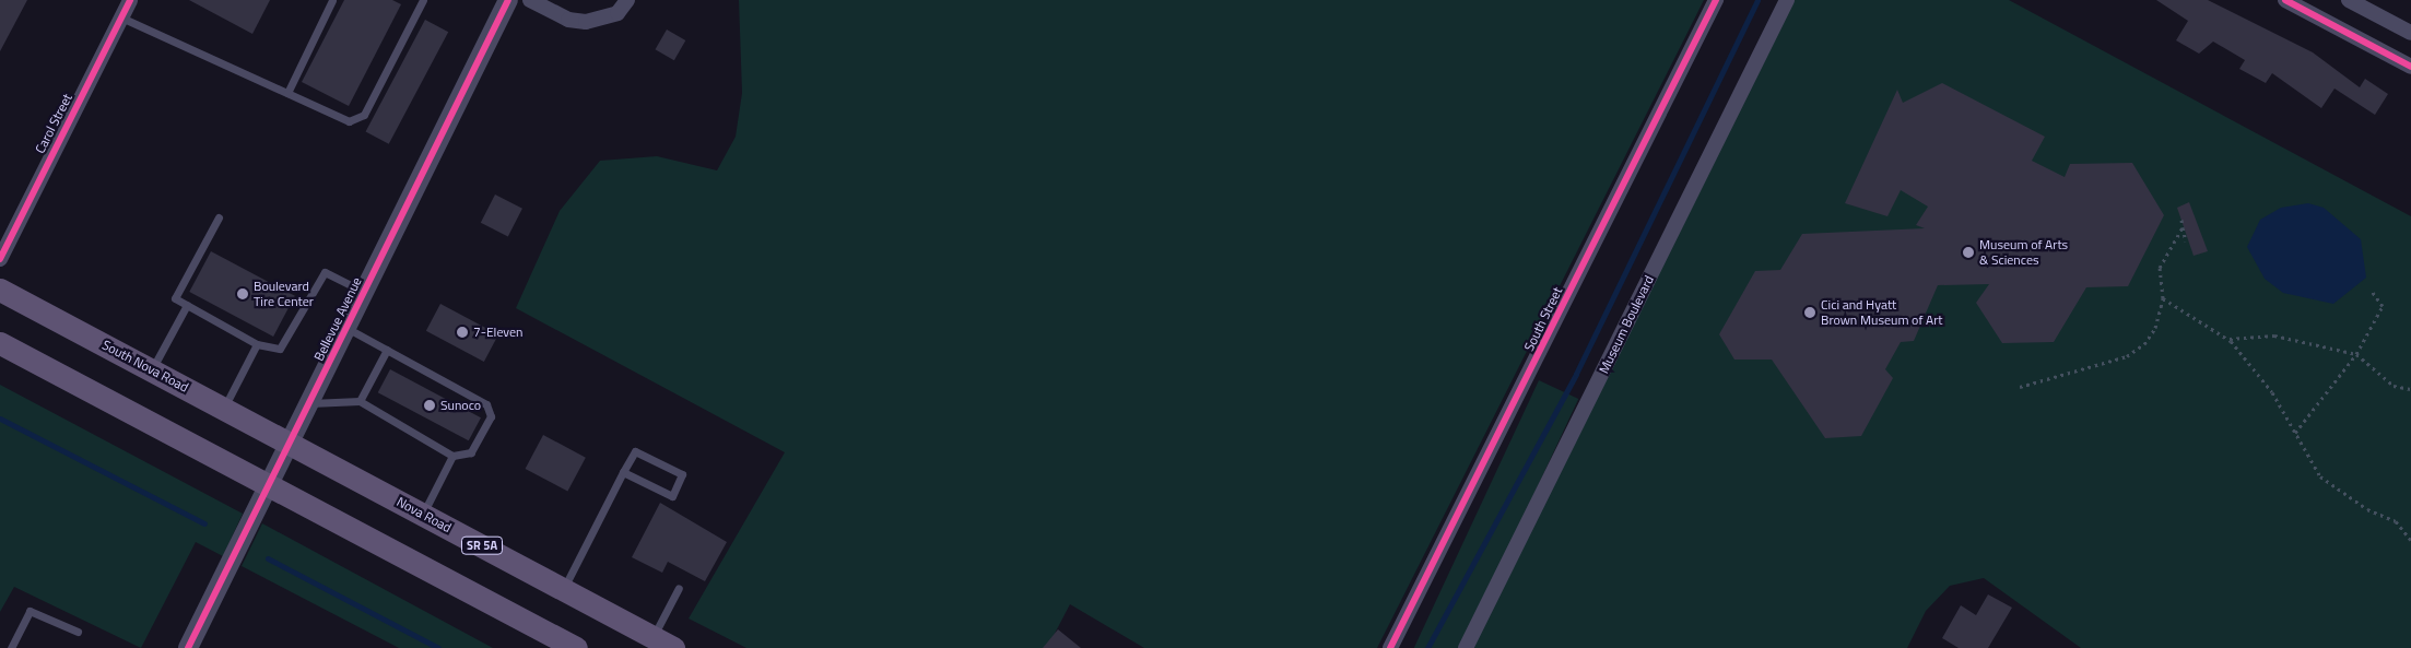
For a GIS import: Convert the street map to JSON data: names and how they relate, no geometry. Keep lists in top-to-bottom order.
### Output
{
  "streets": {
    "main road": ["South Nova Road", "Nova Road", "SR 5A"],
    "street": [
      "Carol Street",
      "Bellevue Avenue",
      "South Street",
      "Museum Boulevard"
    ]
  },
  "crossings": [
    ["Bellevue Avenue", "South Nova Road"],
    ["Bellevue Avenue", "Nova Road"],
    ["South Nova Road", "Nova Road"]
  ],
  "places": [
    "Museum of Arts & Sciences",
    "Boulevard Tire Center",
    "Cici and Hyatt Brown Museum of Art",
    "7-Eleven",
    "Sunoco"
  ]
}
